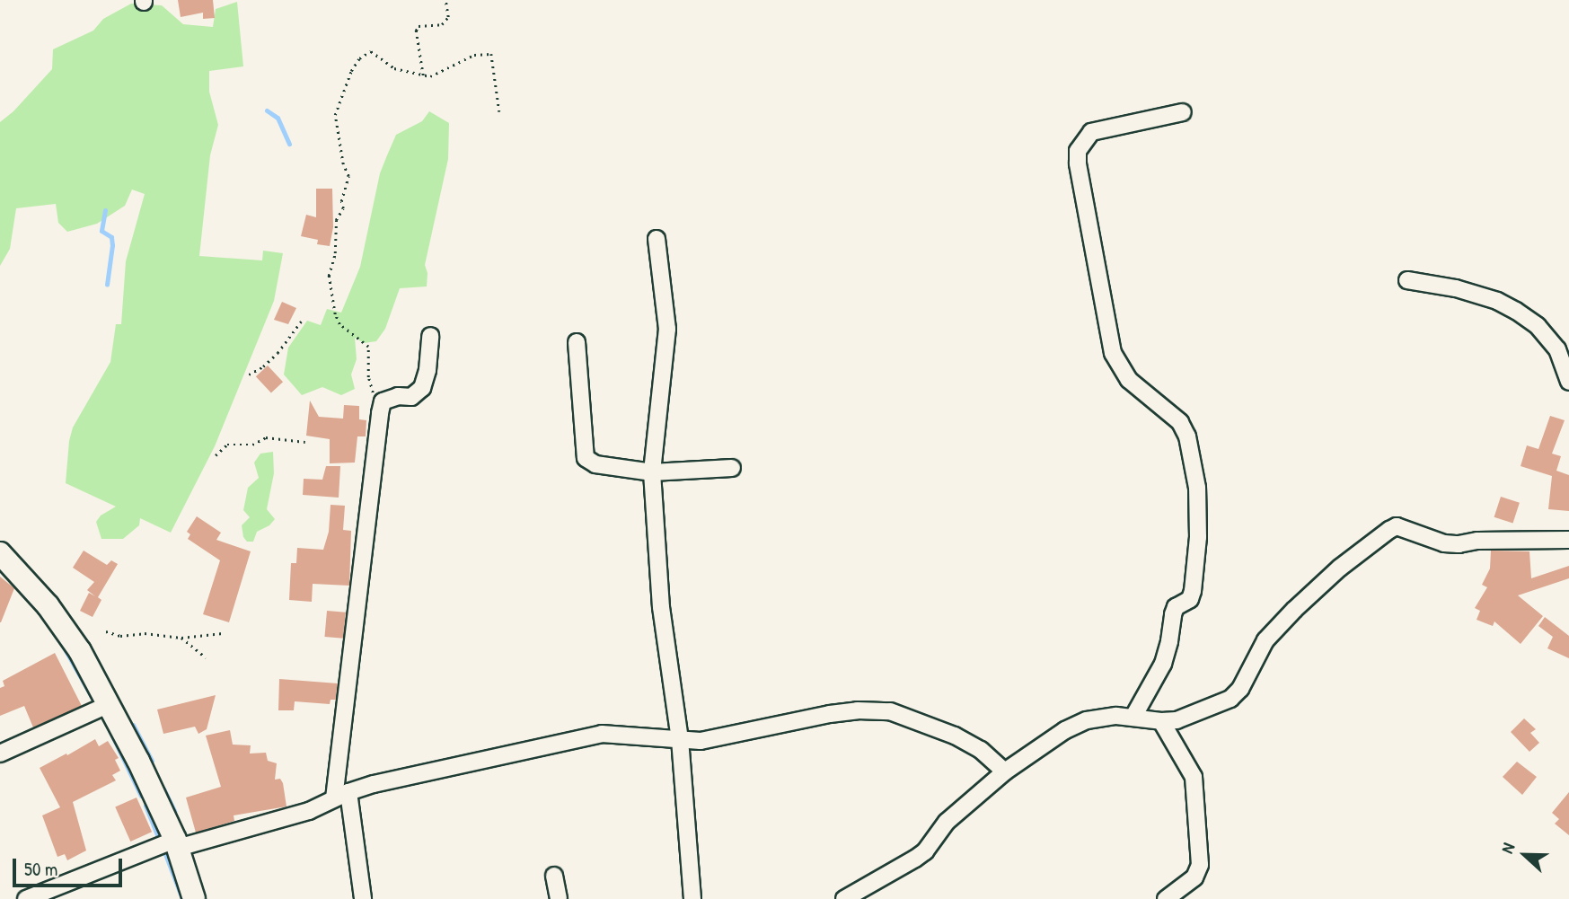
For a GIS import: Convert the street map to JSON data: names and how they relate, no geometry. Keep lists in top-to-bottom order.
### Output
{
  "scale_bar": "50 m",
  "north": "left"
}
